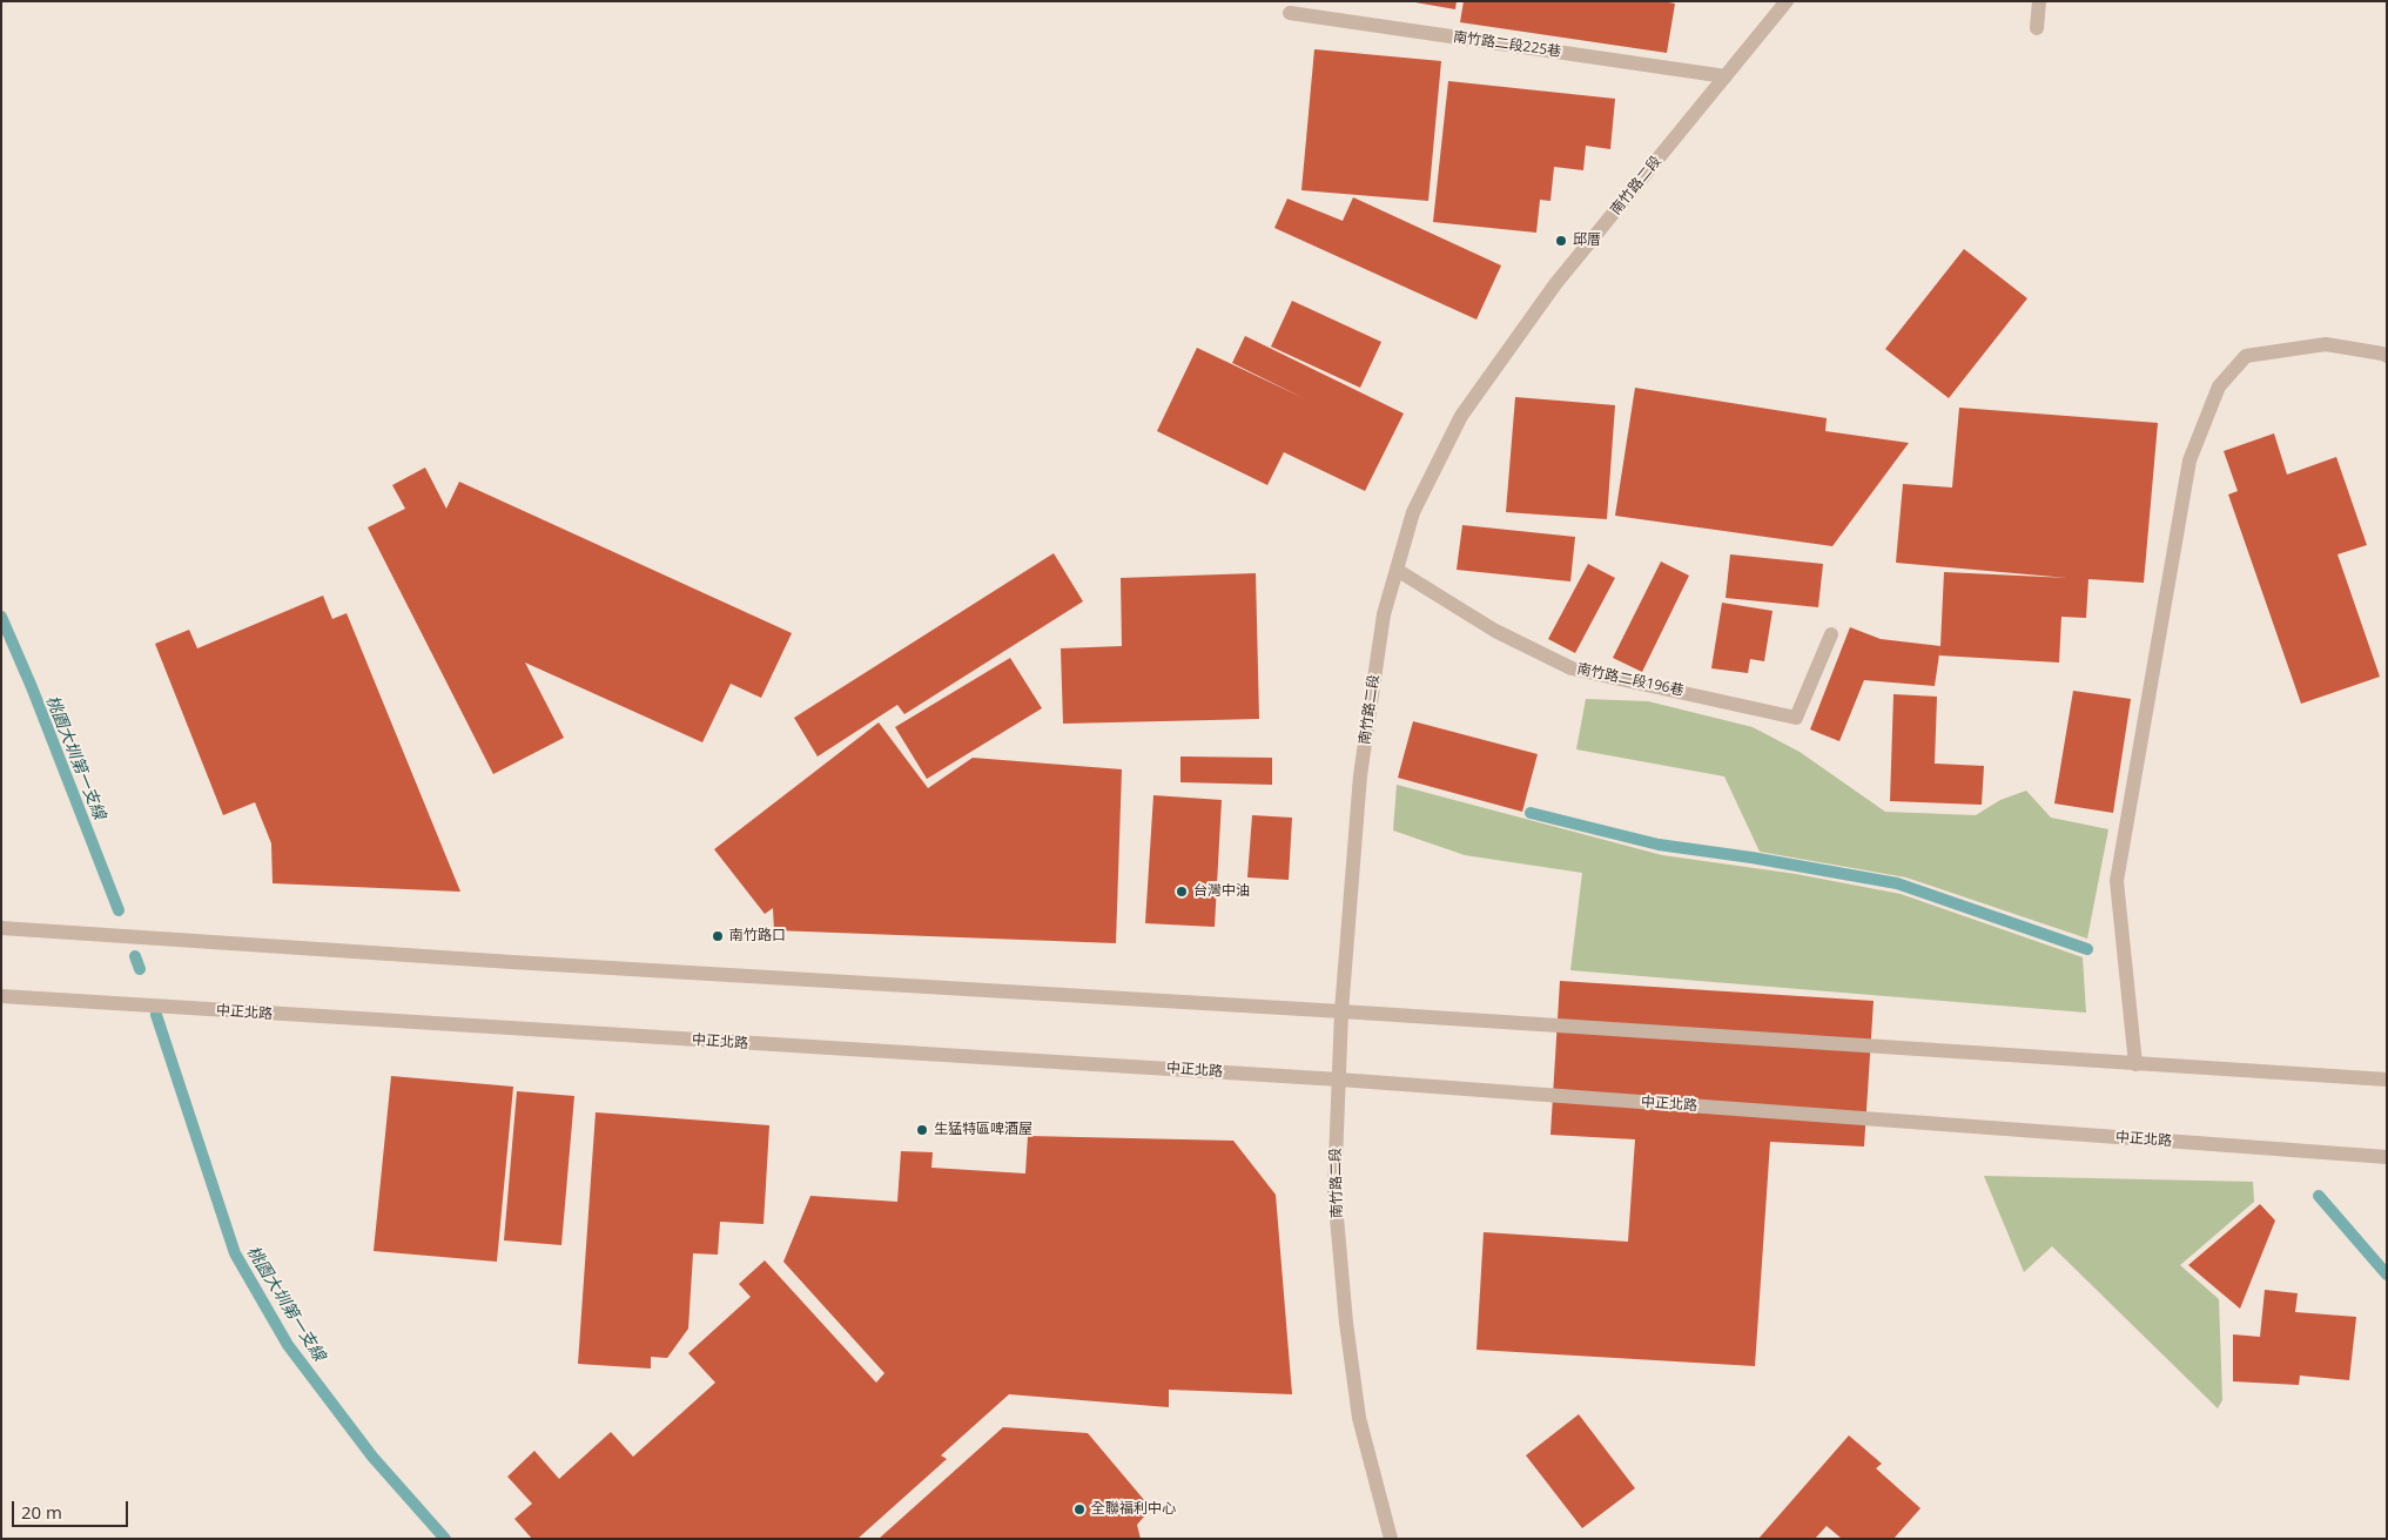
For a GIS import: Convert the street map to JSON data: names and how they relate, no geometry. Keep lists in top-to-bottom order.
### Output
{
  "streets": {
    "street": [
      "南竹路二段225巷",
      "南竹路二段",
      "南竹路二段196巷",
      "中正北路"
    ]
  },
  "crossings": [
    ["南竹路二段225巷", "南竹路二段"],
    ["南竹路二段", "南竹路二段196巷"],
    ["南竹路二段", "中正北路"]
  ],
  "water": ["桃園大圳第一支線"],
  "places": [
    "邱厝",
    "台灣中油",
    "南竹路口",
    "生猛特區啤酒屋",
    "全聯福利中心"
  ],
  "scale_bar": "20 m"
}
